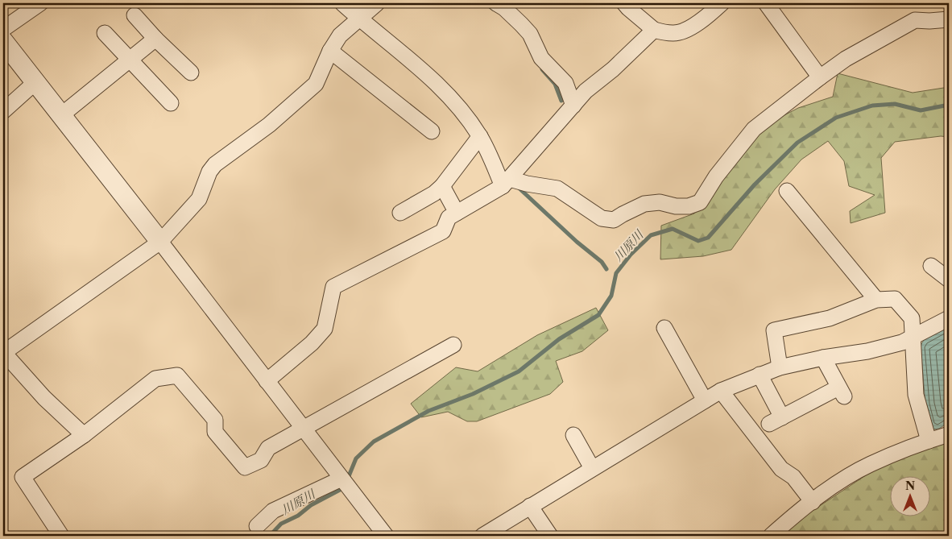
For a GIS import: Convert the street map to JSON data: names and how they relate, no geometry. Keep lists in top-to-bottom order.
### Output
{
  "water": ["川原川"],
  "north": "top"
}
